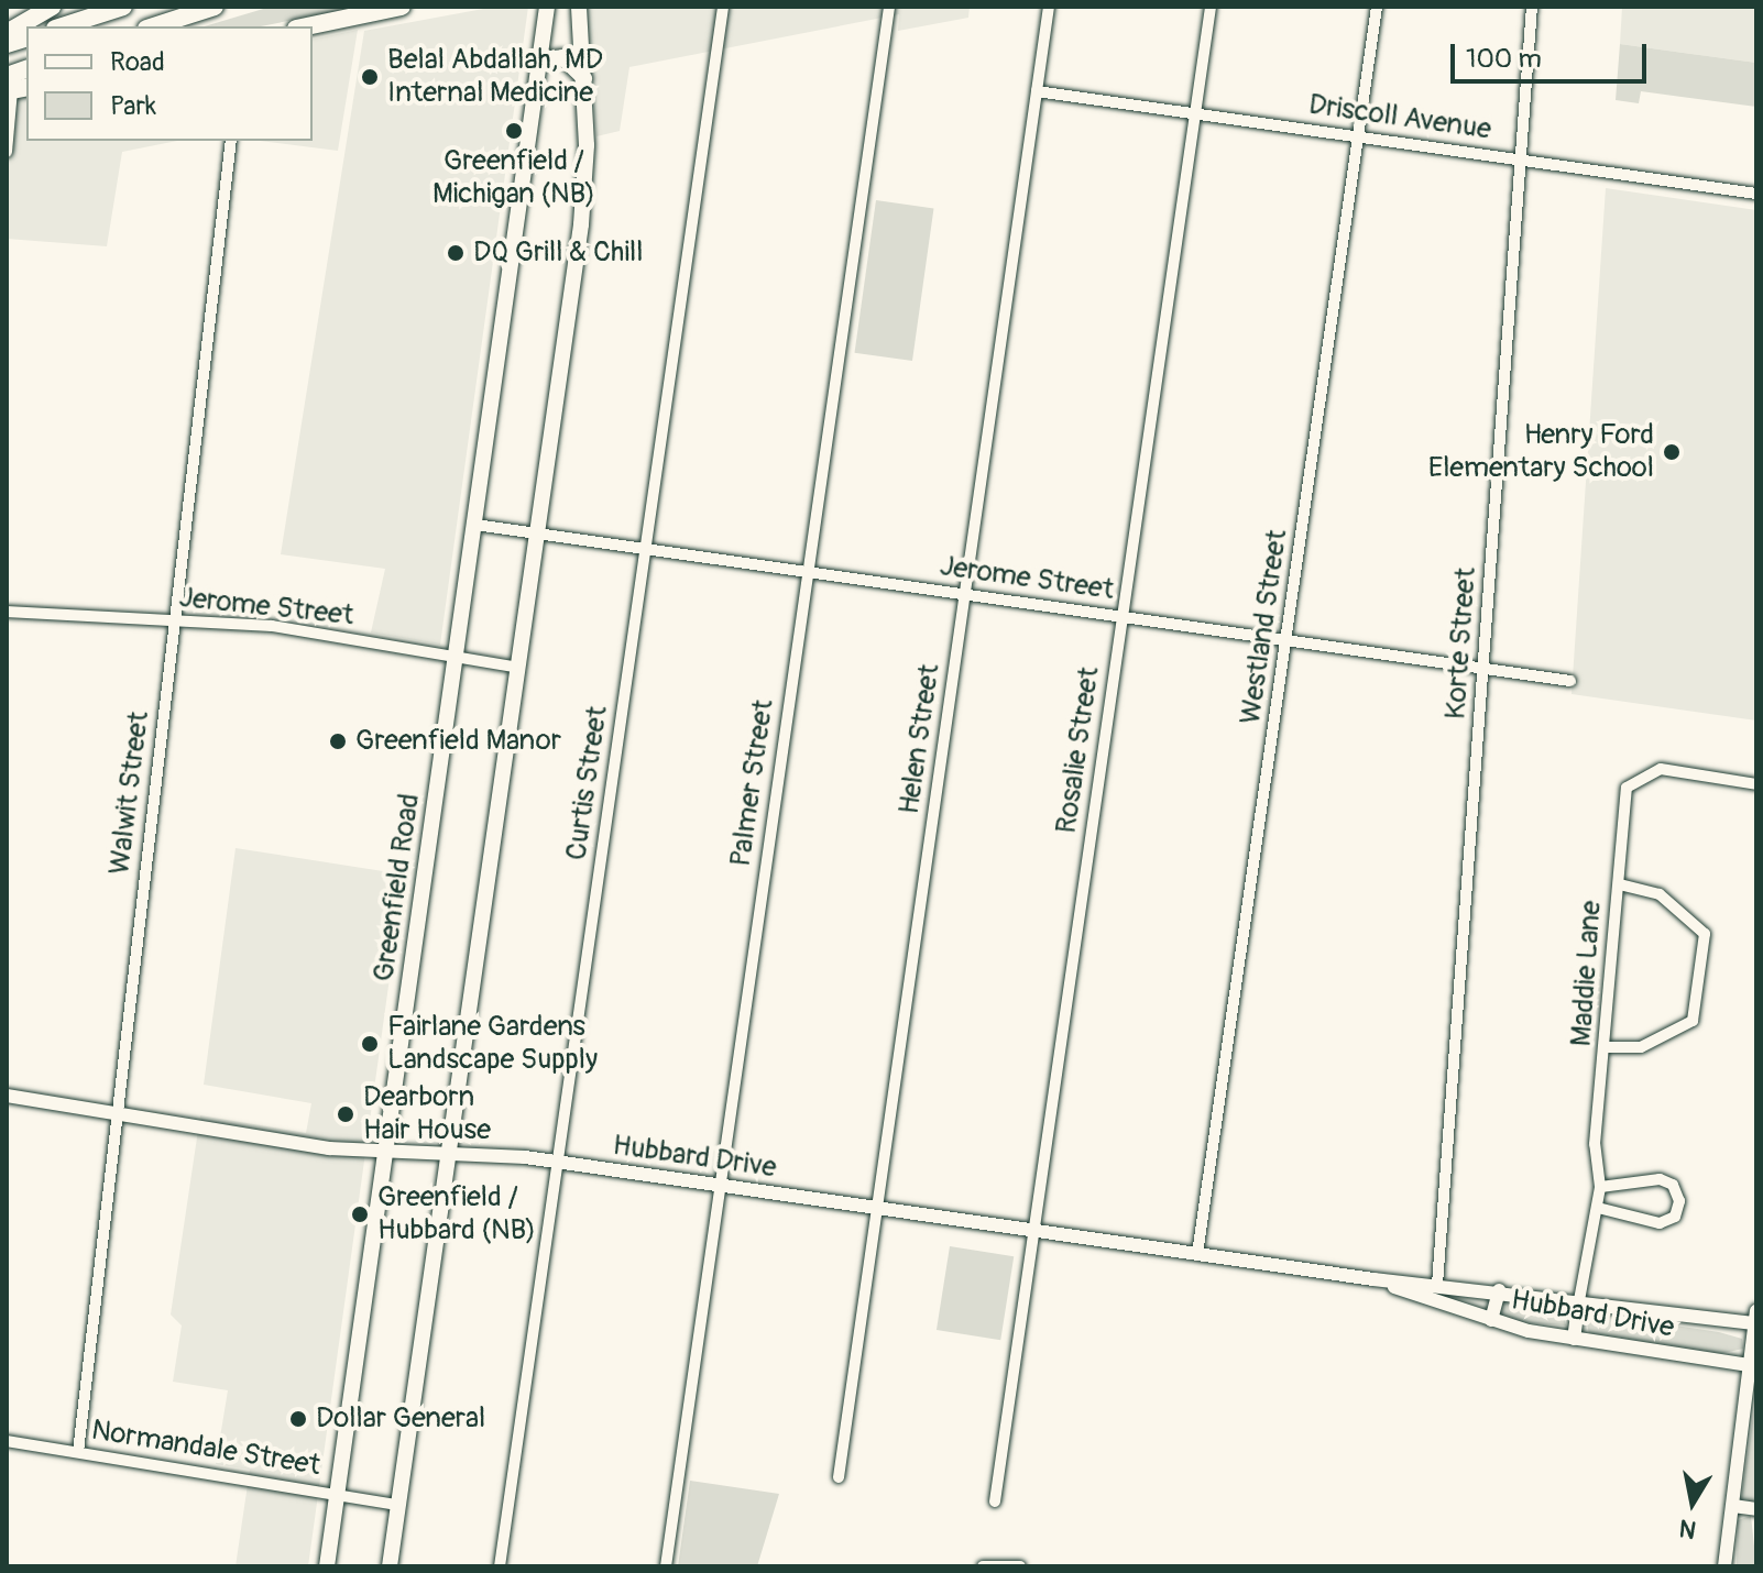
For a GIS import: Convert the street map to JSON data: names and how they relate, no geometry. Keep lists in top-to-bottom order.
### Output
{
  "streets": {
    "main road": ["Greenfield Road"],
    "street": [
      "Driscoll Avenue",
      "Jerome Street",
      "Westland Street",
      "Korte Street",
      "Helen Street",
      "Rosalie Street",
      "Curtis Street",
      "Palmer Street",
      "Walwit Street",
      "Maddie Lane",
      "Hubbard Drive",
      "Normandale Street"
    ]
  },
  "crossings": [
    ["Driscoll Avenue", "Westland Street"],
    ["Driscoll Avenue", "Korte Street"],
    ["Driscoll Avenue", "Helen Street"],
    ["Driscoll Avenue", "Rosalie Street"],
    ["Jerome Street", "Westland Street"],
    ["Jerome Street", "Korte Street"],
    ["Jerome Street", "Helen Street"],
    ["Jerome Street", "Rosalie Street"],
    ["Jerome Street", "Curtis Street"],
    ["Jerome Street", "Palmer Street"],
    ["Jerome Street", "Walwit Street"],
    ["Jerome Street", "Greenfield Road"],
    ["Westland Street", "Hubbard Drive"],
    ["Korte Street", "Hubbard Drive"],
    ["Helen Street", "Hubbard Drive"],
    ["Rosalie Street", "Hubbard Drive"],
    ["Curtis Street", "Hubbard Drive"],
    ["Palmer Street", "Hubbard Drive"],
    ["Walwit Street", "Hubbard Drive"],
    ["Walwit Street", "Normandale Street"],
    ["Greenfield Road", "Hubbard Drive"],
    ["Greenfield Road", "Normandale Street"],
    ["Maddie Lane", "Hubbard Drive"]
  ],
  "places": [
    "Belal Abdallah, MD Internal Medicine",
    "Greenfield / Michigan (NB)",
    "DQ Grill & Chill",
    "Henry Ford Elementary School",
    "Greenfield Manor",
    "Fairlane Gardens Landscape Supply",
    "Dearborn Hair House",
    "Greenfield / Hubbard (NB)",
    "Dollar General"
  ],
  "legend": ["Road", "Park"],
  "scale_bar": "100 m",
  "north": "bottom"
}
